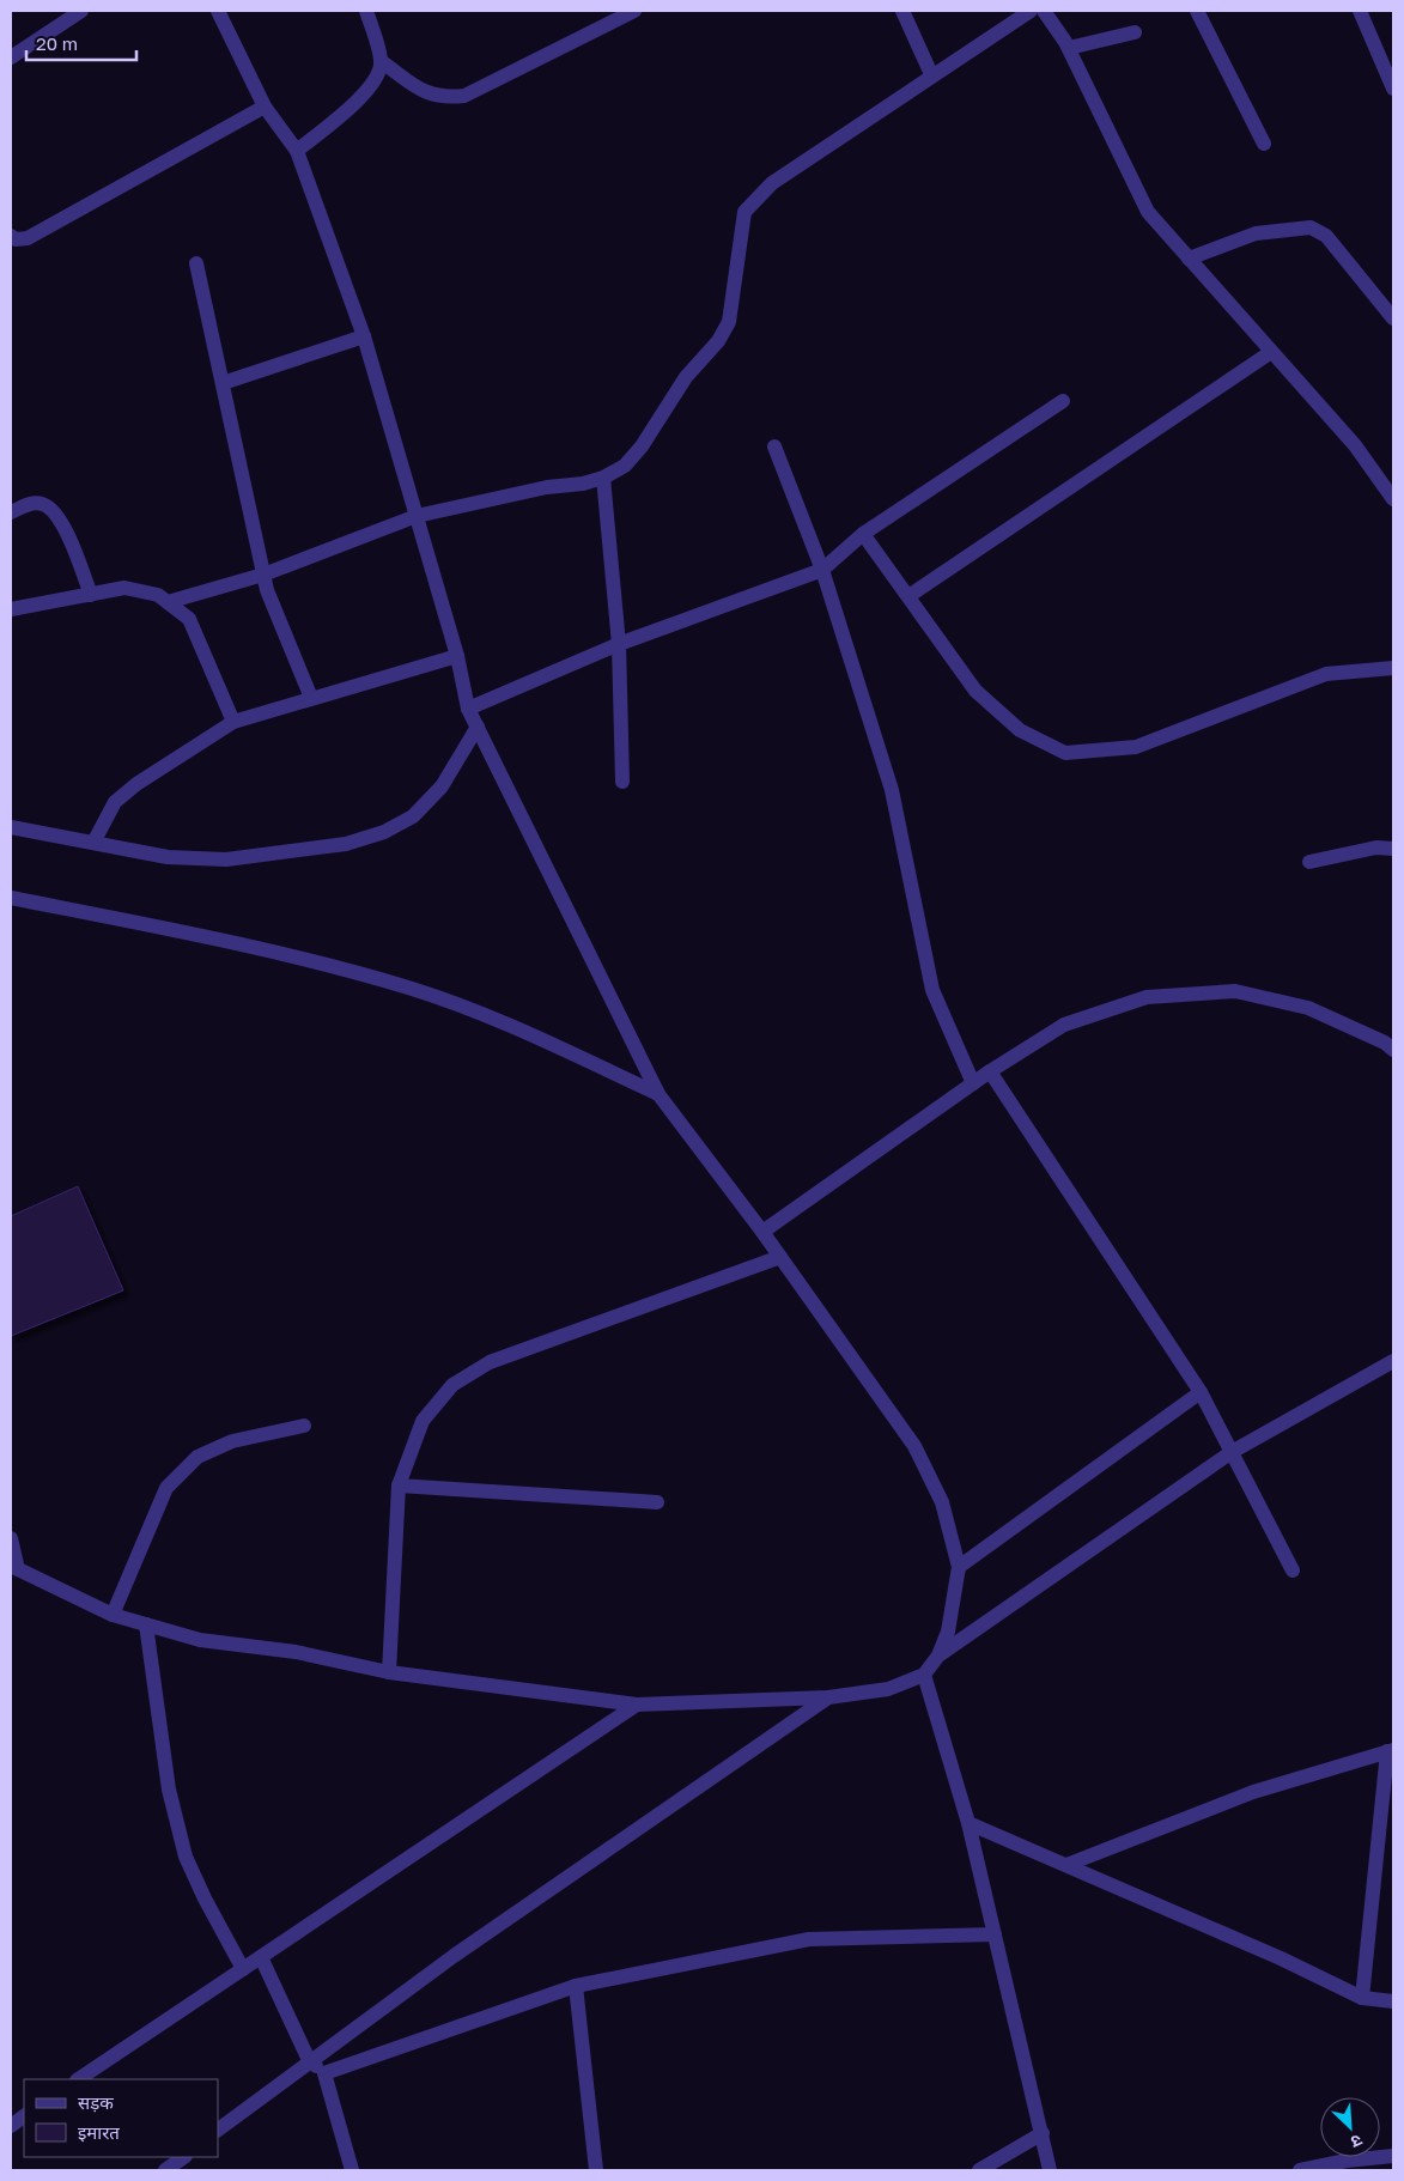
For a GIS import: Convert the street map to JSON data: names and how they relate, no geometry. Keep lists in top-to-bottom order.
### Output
{
  "legend": ["सड़क", "इमारत"],
  "scale_bar": "20 m",
  "north": "bottom right"
}
